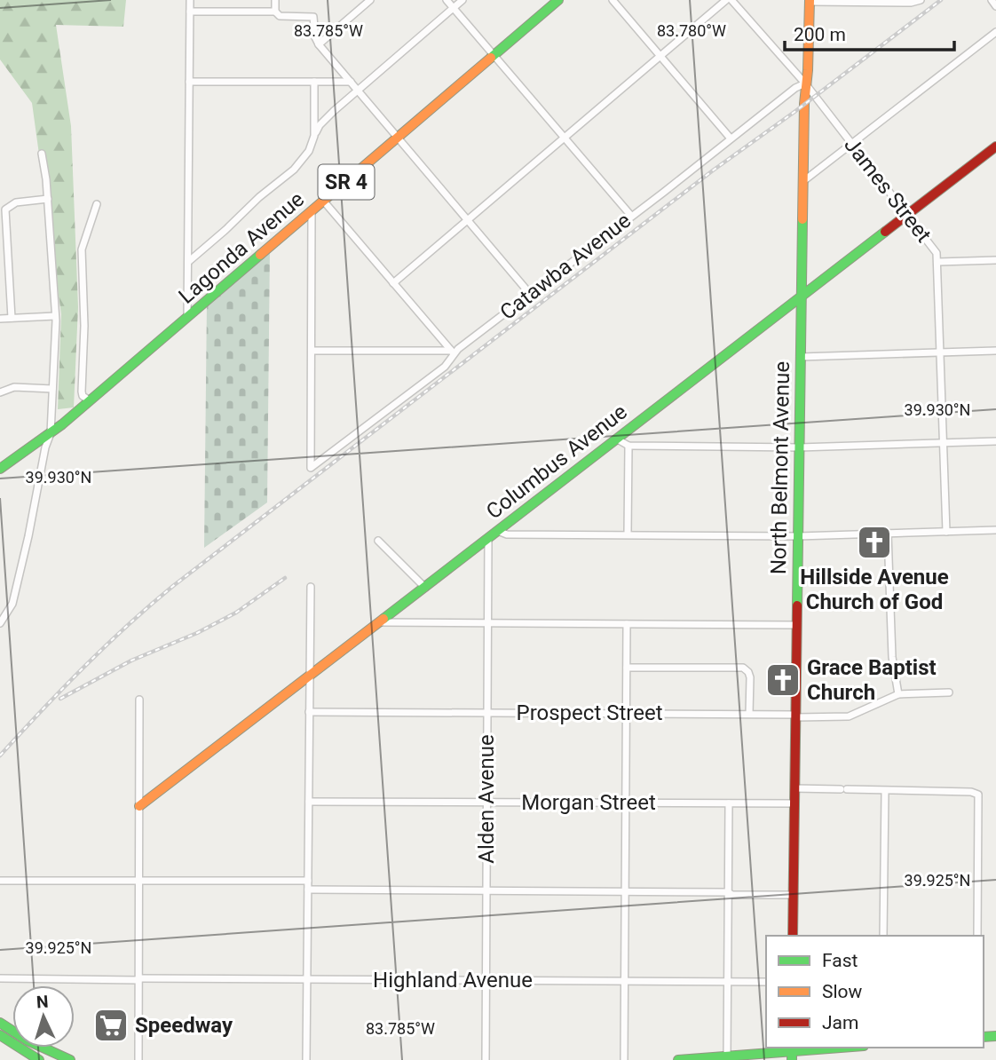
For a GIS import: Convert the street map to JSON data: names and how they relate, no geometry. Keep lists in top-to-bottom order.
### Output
{
  "streets": {
    "street": [
      "SR 4",
      "James Street",
      "Lagonda Avenue",
      "Catawba Avenue",
      "Columbus Avenue",
      "North Belmont Avenue",
      "Prospect Street",
      "Alden Avenue",
      "Morgan Street",
      "Highland Avenue"
    ]
  },
  "crossings": [
    ["James Street", "Catawba Avenue"],
    ["James Street", "Columbus Avenue"],
    ["James Street", "North Belmont Avenue"],
    ["Catawba Avenue", "North Belmont Avenue"],
    ["Columbus Avenue", "North Belmont Avenue"],
    ["Columbus Avenue", "Alden Avenue"],
    ["North Belmont Avenue", "Prospect Street"],
    ["North Belmont Avenue", "Morgan Street"],
    ["Prospect Street", "Alden Avenue"],
    ["Alden Avenue", "Morgan Street"],
    ["Alden Avenue", "Highland Avenue"]
  ],
  "places": {
    "church": ["Hillside Avenue Church of God", "Grace Baptist Church"],
    "supermarket": ["Speedway"]
  },
  "legend": ["Fast", "Slow", "Jam"],
  "scale_bar": "200 m",
  "north": "top",
  "coordinates": [
    "83.785°W",
    "83.780°W",
    "39.930°N",
    "39.925°N"
  ]
}
